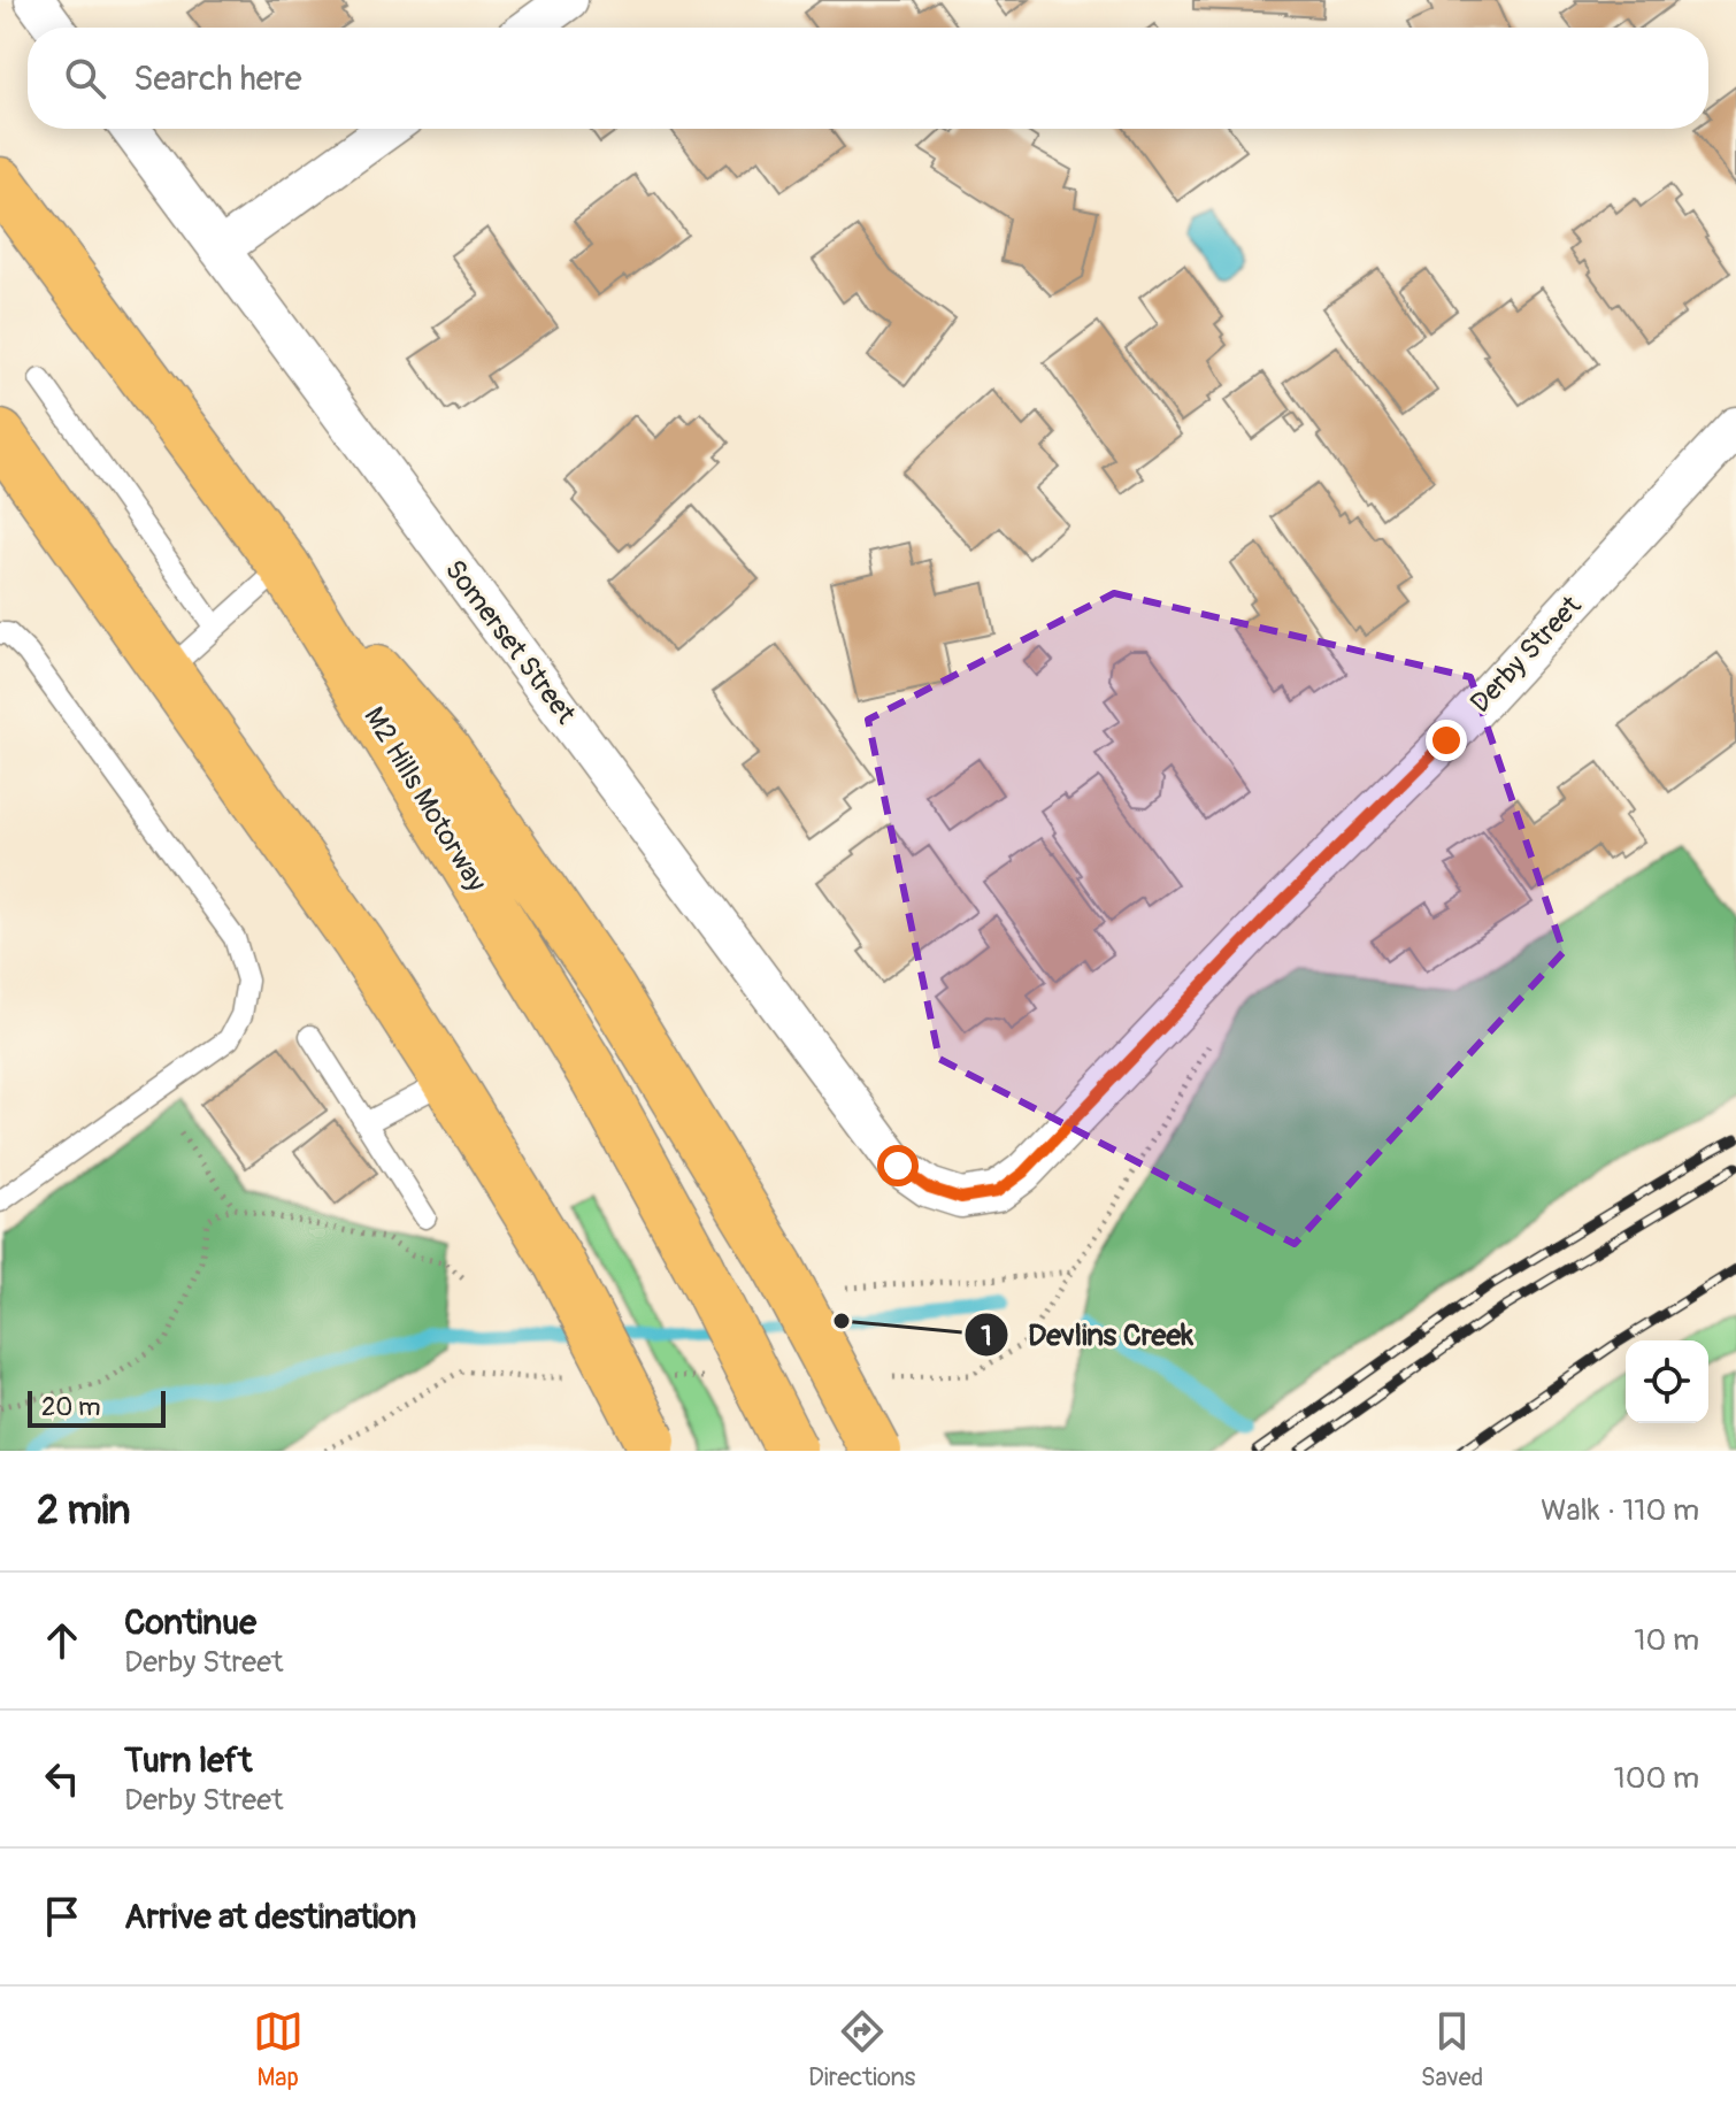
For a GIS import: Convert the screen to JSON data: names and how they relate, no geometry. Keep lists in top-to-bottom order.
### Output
{
  "streets": {
    "highway": ["M2 Hills Motorway"],
    "street": ["Somerset Street", "Derby Street"]
  },
  "crossings": [
    ["Somerset Street", "Derby Street"]
  ],
  "places": ["Devlins Creek"],
  "scale_bar": "20 m",
  "page": {
    "search": "Search here",
    "scale": "20 m",
    "heading": ["2 min", "Walk · 110 m"],
    "list": [
      ["Continue", "Derby Street", "10 m"],
      ["Turn left", "Derby Street", "100 m"],
      "Arrive at destination"
    ],
    "nav": ["Map", "Directions", "Saved"]
  }
}
